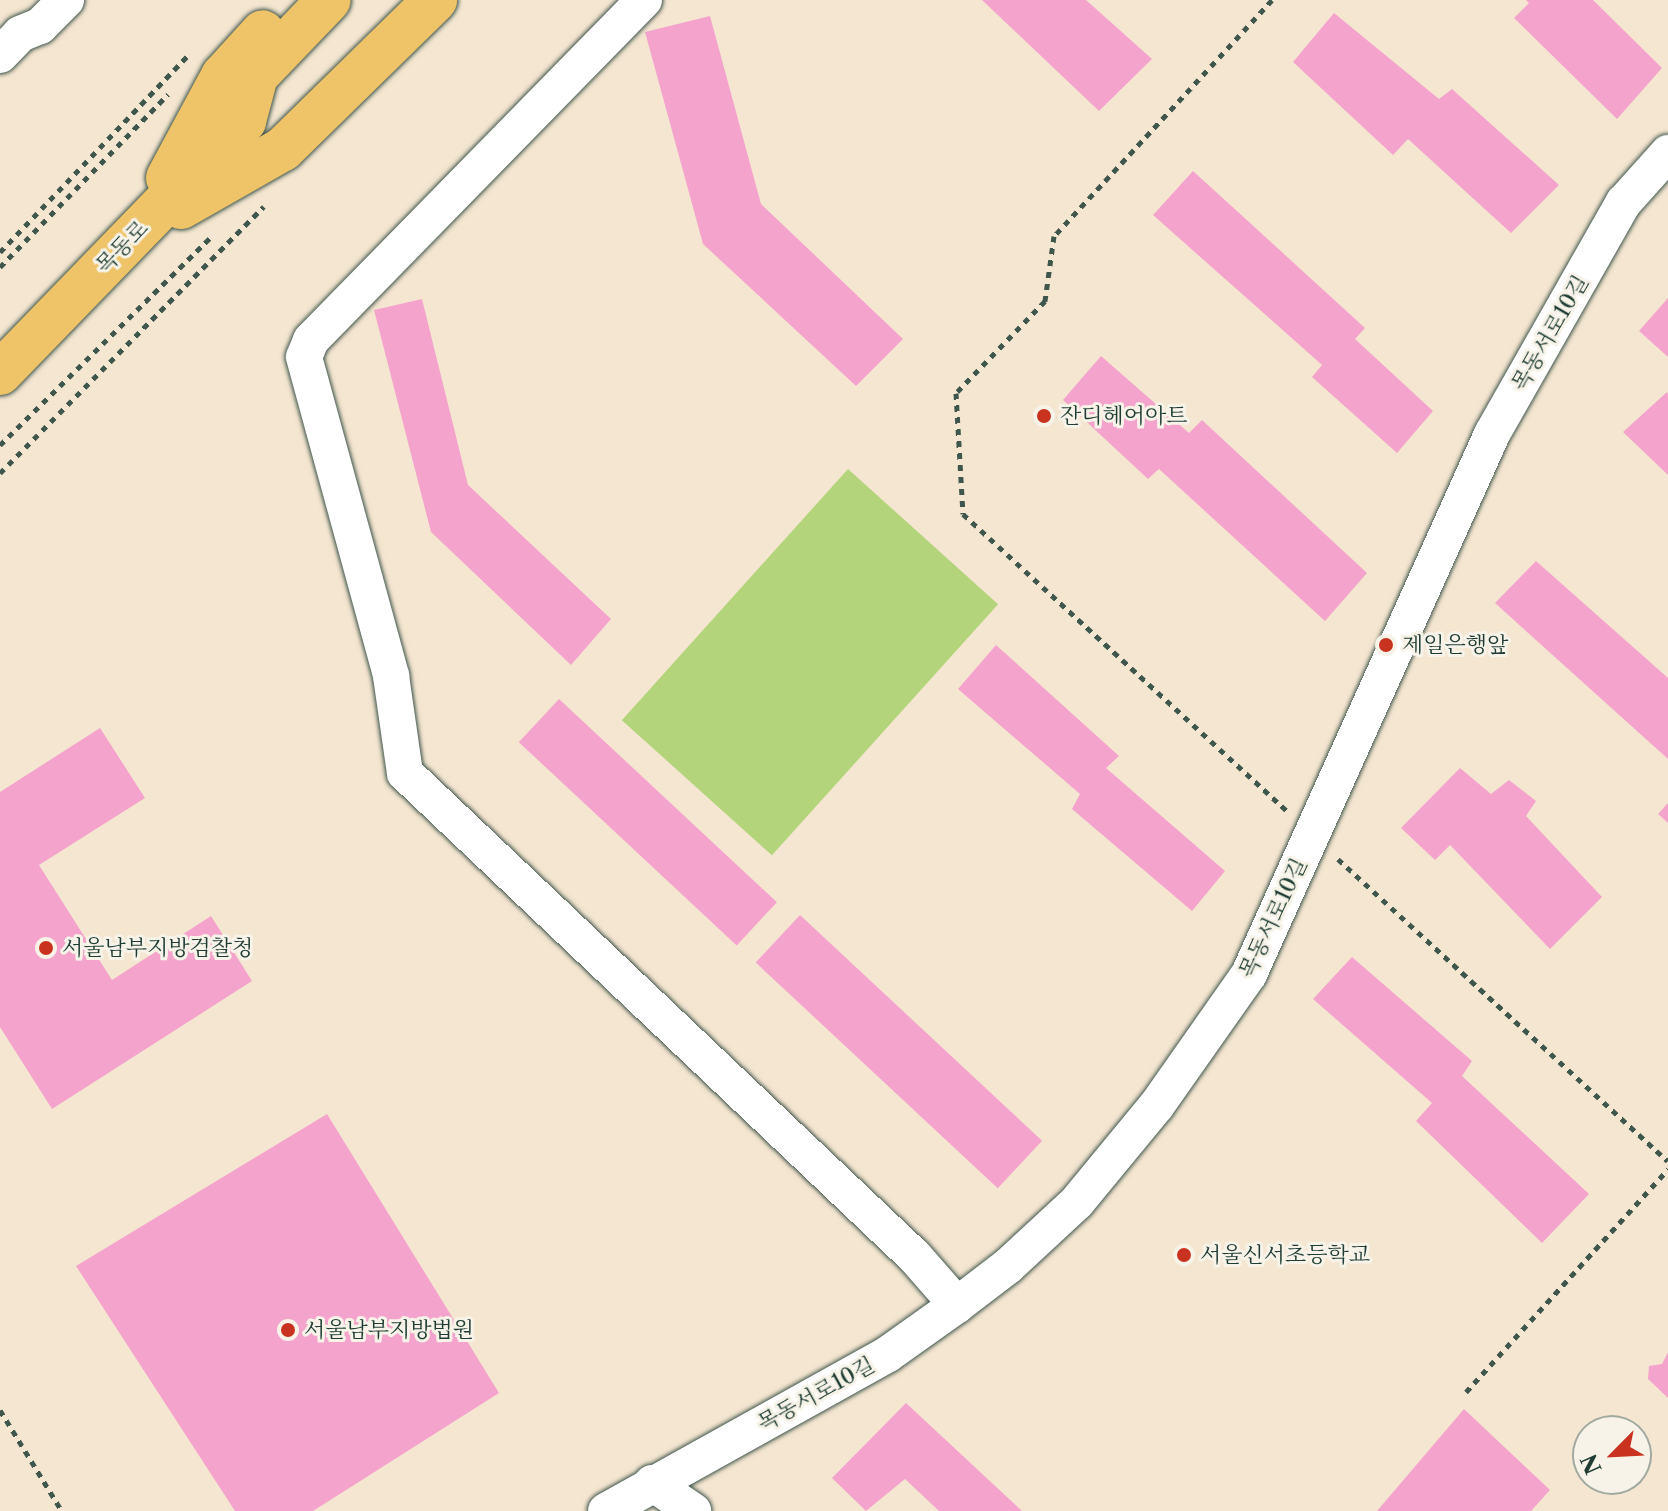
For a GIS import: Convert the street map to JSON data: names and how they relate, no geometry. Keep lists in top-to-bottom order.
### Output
{
  "streets": {
    "main road": ["목동로"],
    "street": ["목동서로10길"]
  },
  "places": [
    "잔디헤어아트",
    "제일은행앞",
    "서울남부지방검찰청",
    "서울신서초등학교",
    "서울남부지방법원"
  ],
  "north": "bottom left"
}
